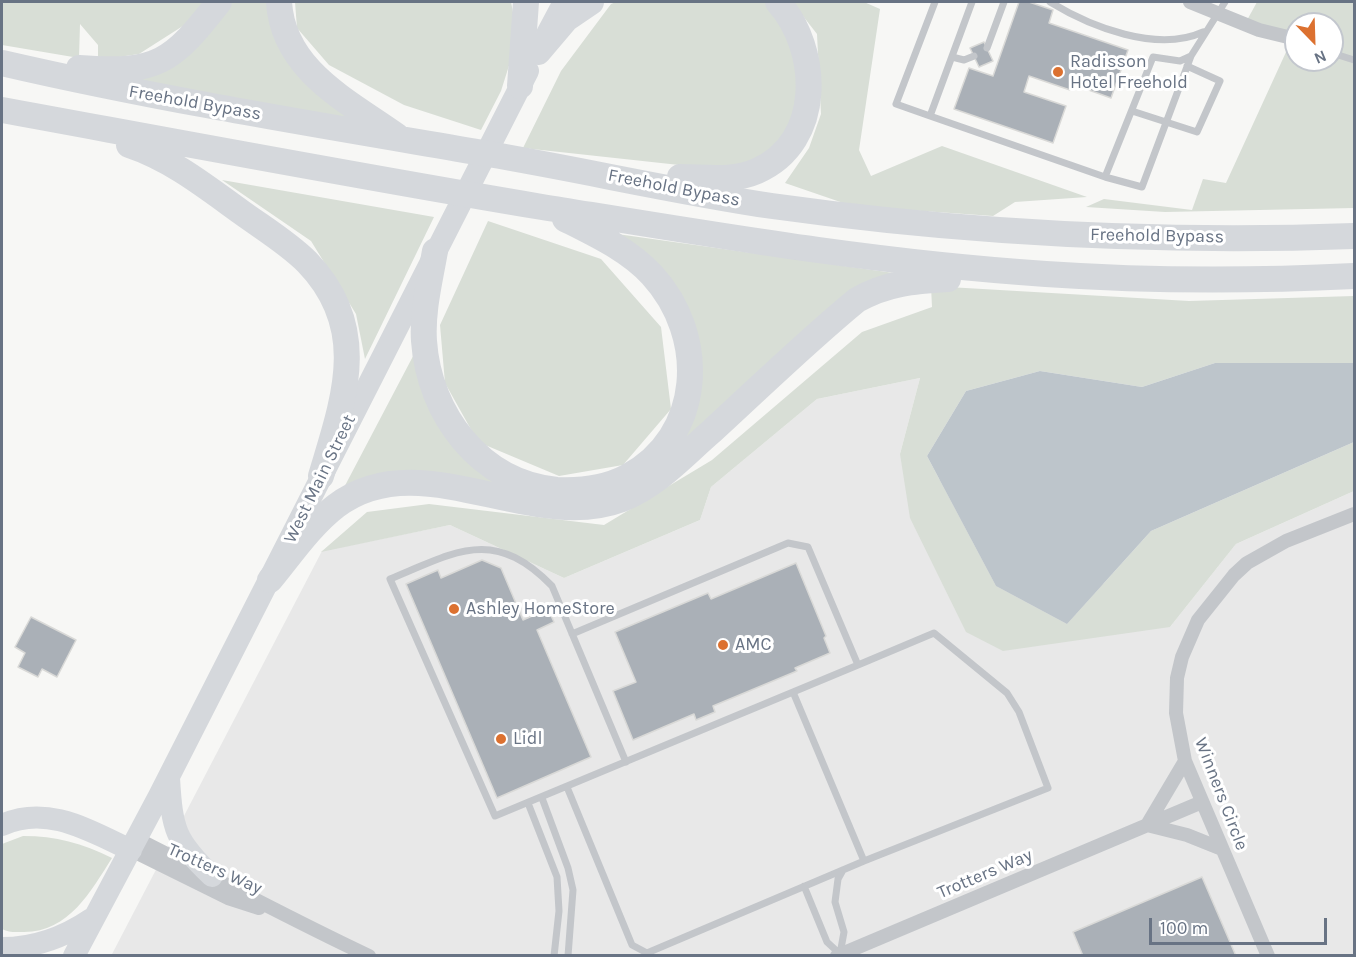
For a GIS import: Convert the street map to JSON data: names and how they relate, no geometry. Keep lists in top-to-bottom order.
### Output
{
  "streets": {
    "highway": ["Freehold Bypass"],
    "main road": ["West Main Street"],
    "street": ["Winners Circle", "Trotters Way"]
  },
  "crossings": [
    ["West Main Street", "Trotters Way"],
    ["Winners Circle", "Trotters Way"]
  ],
  "places": [
    "Radisson Hotel Freehold",
    "Ashley HomeStore",
    "AMC",
    "Lidl"
  ],
  "scale_bar": "100 m",
  "north": "bottom right"
}
